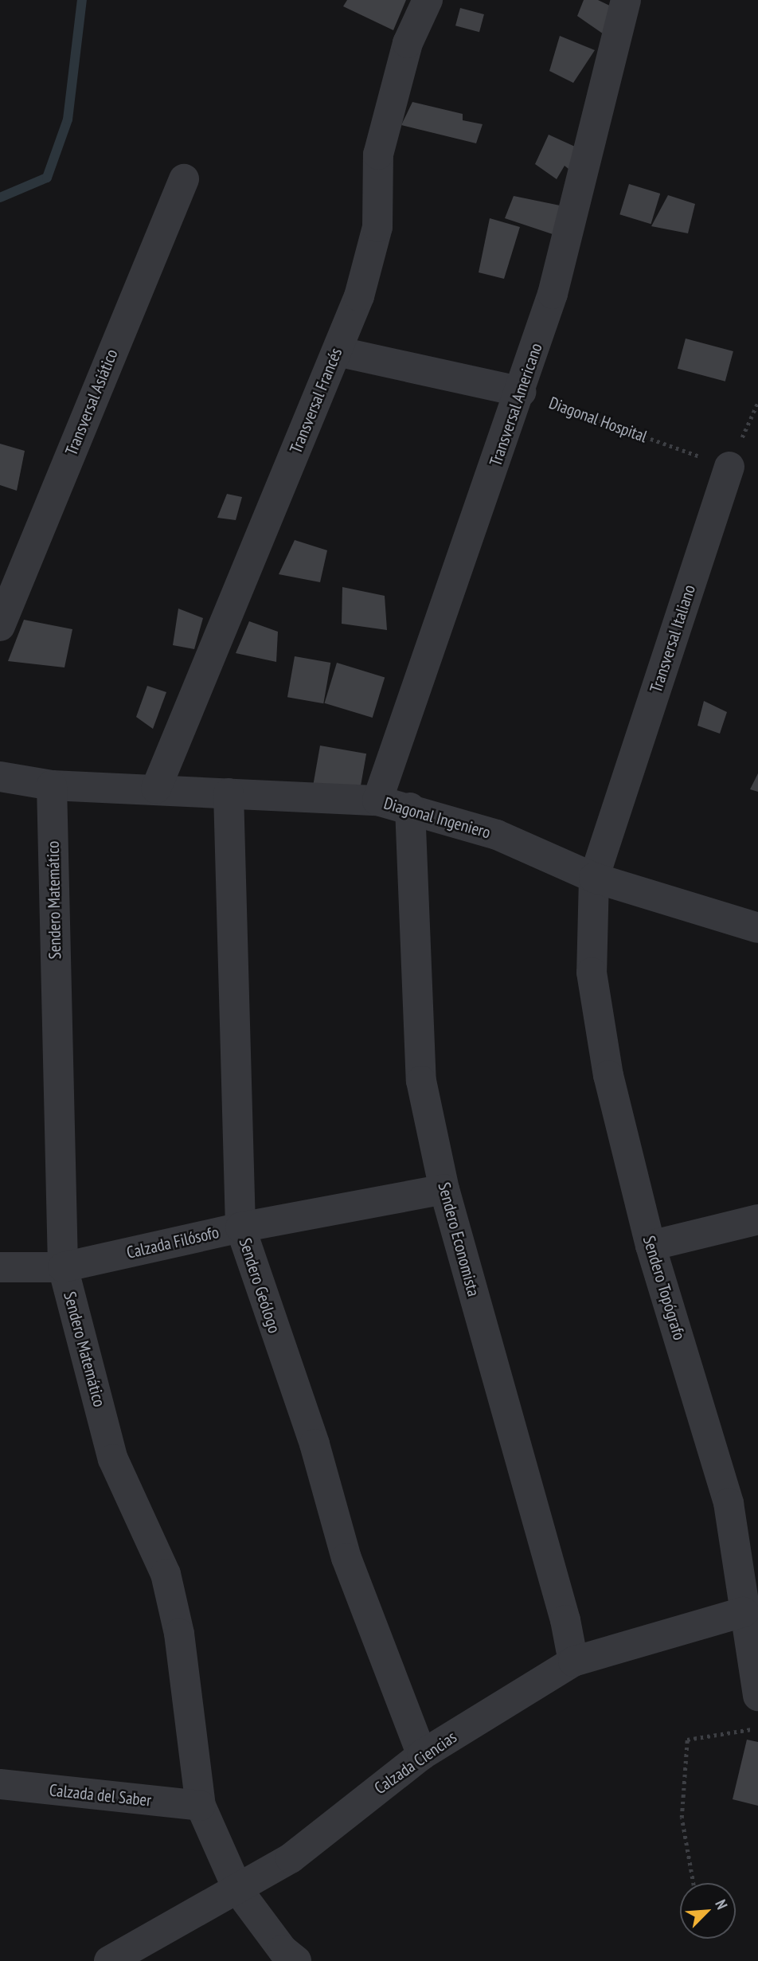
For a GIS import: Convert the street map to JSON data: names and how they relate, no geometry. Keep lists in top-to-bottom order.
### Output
{
  "streets": {
    "street": [
      "Transversal Francés",
      "Transversal Asiático",
      "Transversal Americano",
      "Transversal Italiano",
      "Diagonal Ingeniero",
      "Sendero Matemático",
      "Sendero Economista",
      "Calzada Filósofo",
      "Sendero Geólogo",
      "Sendero Topógrafo",
      "Calzada Ciencias",
      "Calzada del Saber"
    ],
    "path": ["Diagonal Hospital"]
  },
  "crossings": [
    ["Transversal Francés", "Diagonal Ingeniero"],
    ["Transversal Americano", "Diagonal Hospital"],
    ["Transversal Americano", "Diagonal Ingeniero"],
    ["Diagonal Hospital", "Transversal Italiano"],
    ["Transversal Italiano", "Diagonal Ingeniero"],
    ["Transversal Italiano", "Sendero Topógrafo"],
    ["Diagonal Ingeniero", "Sendero Matemático"],
    ["Diagonal Ingeniero", "Sendero Economista"],
    ["Diagonal Ingeniero", "Sendero Geólogo"],
    ["Diagonal Ingeniero", "Sendero Topógrafo"],
    ["Sendero Matemático", "Calzada Filósofo"],
    ["Sendero Matemático", "Calzada Ciencias"],
    ["Sendero Matemático", "Calzada del Saber"],
    ["Sendero Economista", "Calzada Filósofo"],
    ["Sendero Economista", "Calzada Ciencias"],
    ["Calzada Filósofo", "Sendero Geólogo"],
    ["Sendero Geólogo", "Calzada Ciencias"],
    ["Sendero Topógrafo", "Calzada Ciencias"]
  ],
  "north": "top right"
}
